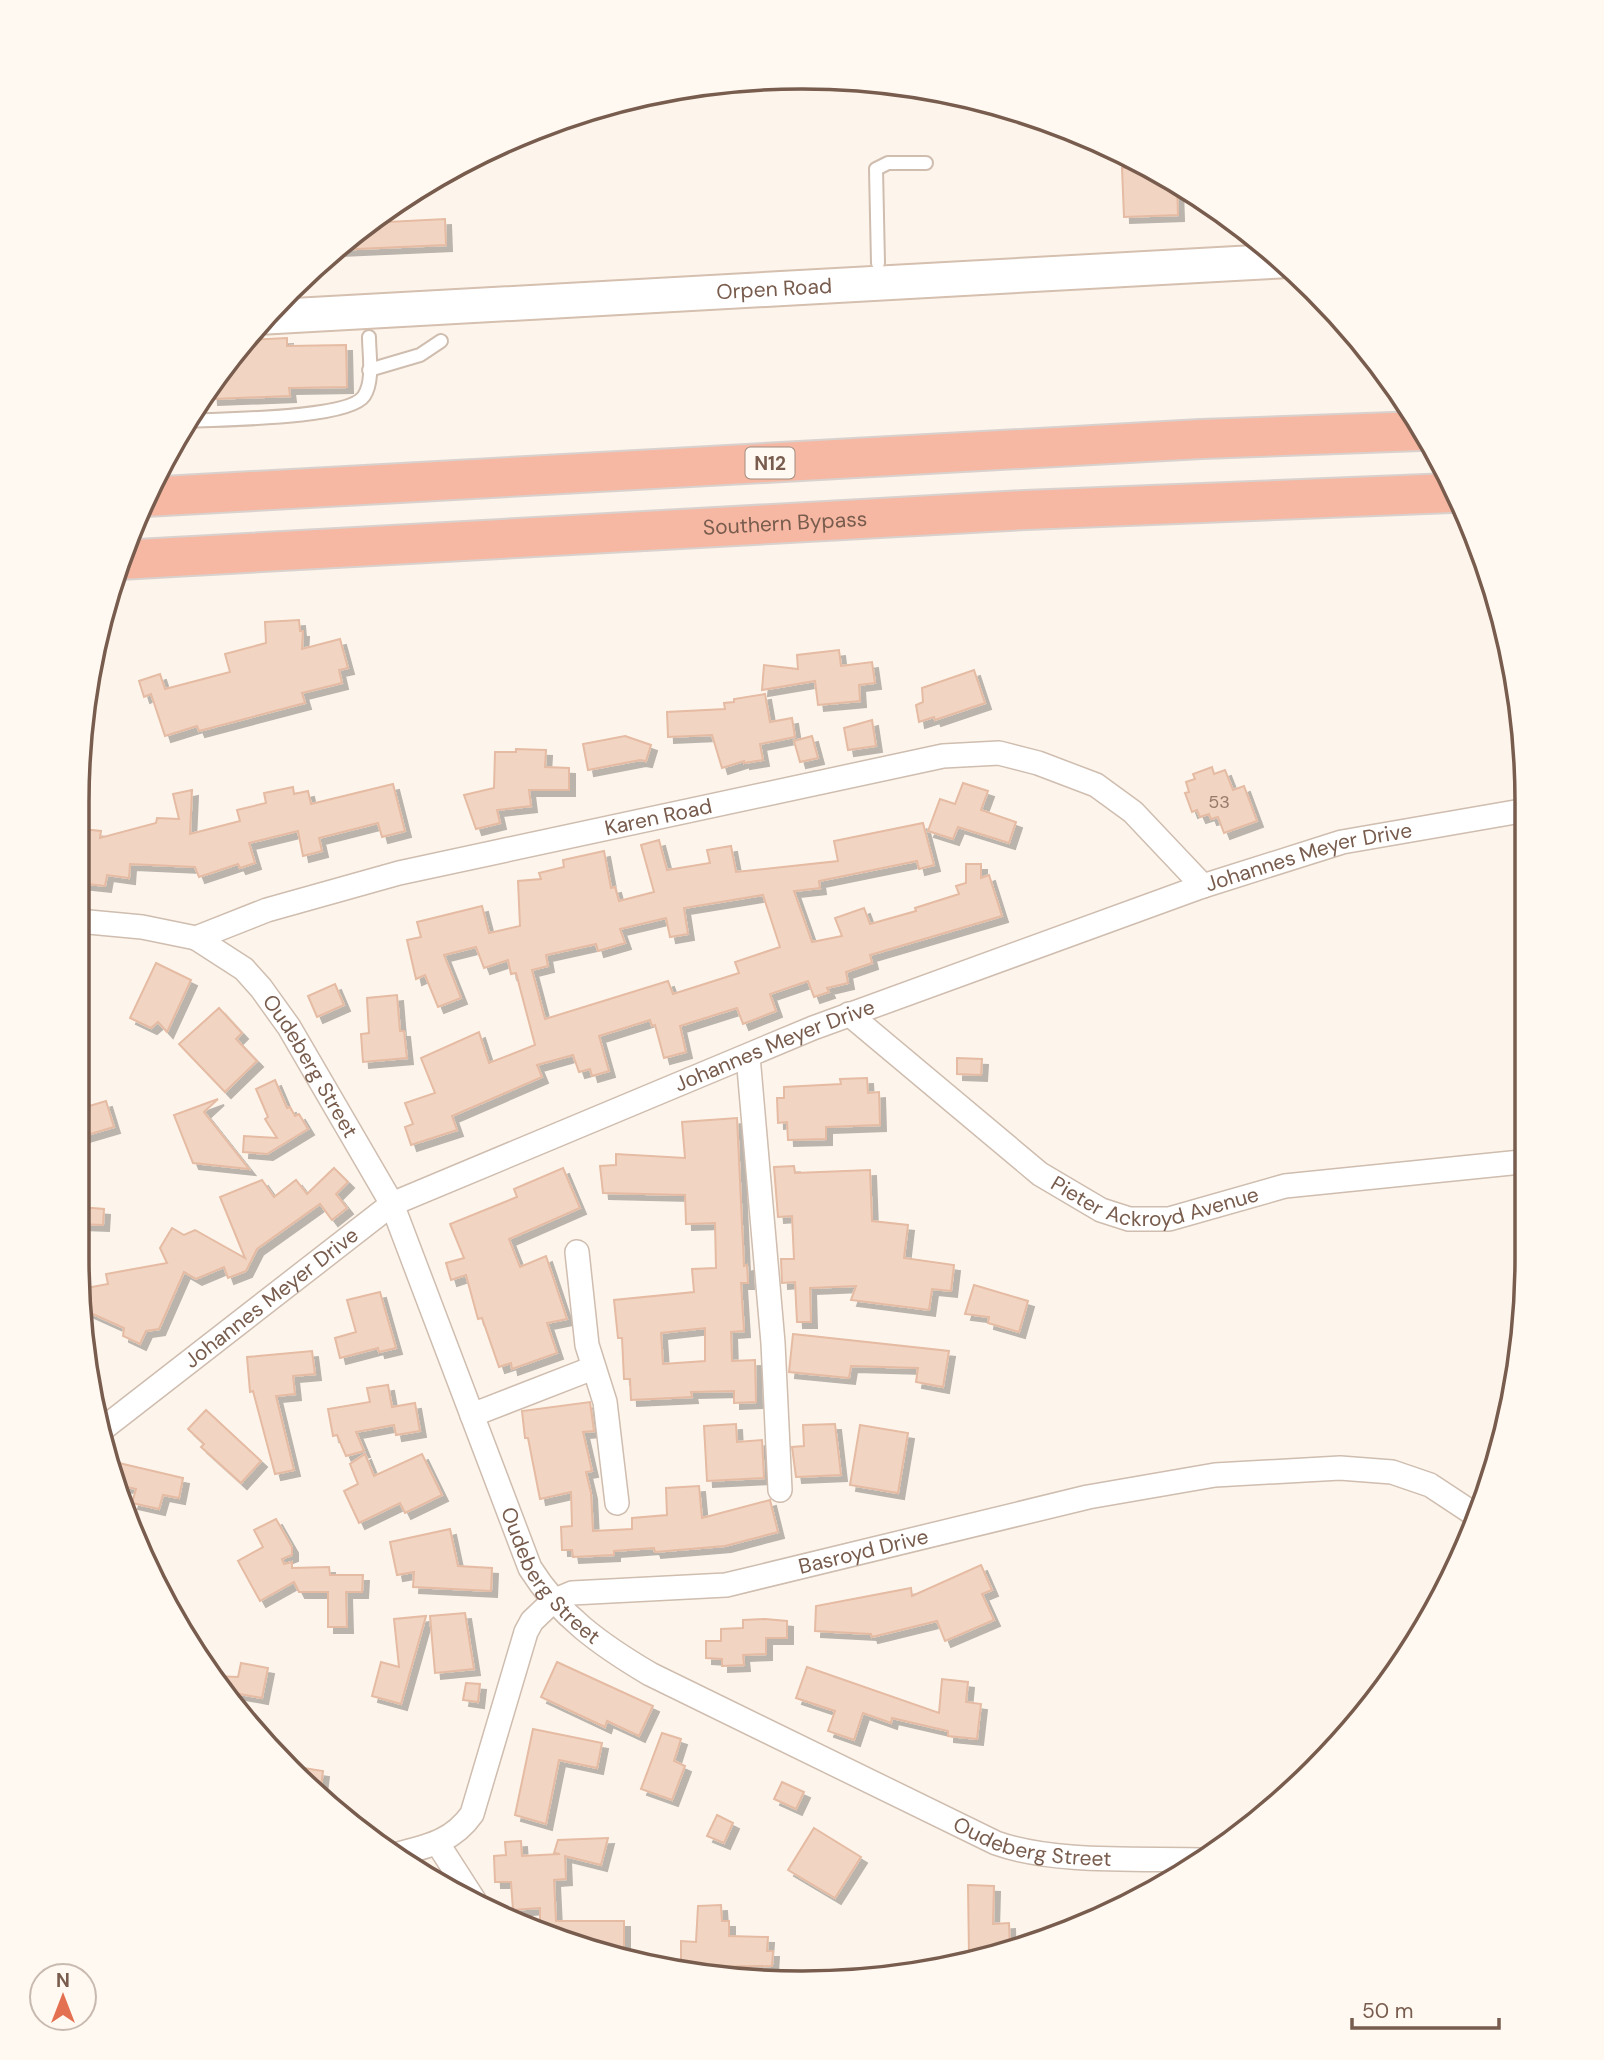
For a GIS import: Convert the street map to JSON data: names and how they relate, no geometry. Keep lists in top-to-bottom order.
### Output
{
  "streets": {
    "highway": ["N12", "Southern Bypass"],
    "street": [
      "Orpen Road",
      "Karen Road",
      "Johannes Meyer Drive",
      "Oudeberg Street",
      "Pieter Ackroyd Avenue",
      "Basroyd Drive"
    ]
  },
  "crossings": [
    ["Karen Road", "Johannes Meyer Drive"],
    ["Karen Road", "Oudeberg Street"],
    ["Johannes Meyer Drive", "Oudeberg Street"],
    ["Johannes Meyer Drive", "Pieter Ackroyd Avenue"],
    ["Oudeberg Street", "Basroyd Drive"]
  ],
  "house_numbers": ["53"],
  "scale_bar": "50 m",
  "north": "top"
}
